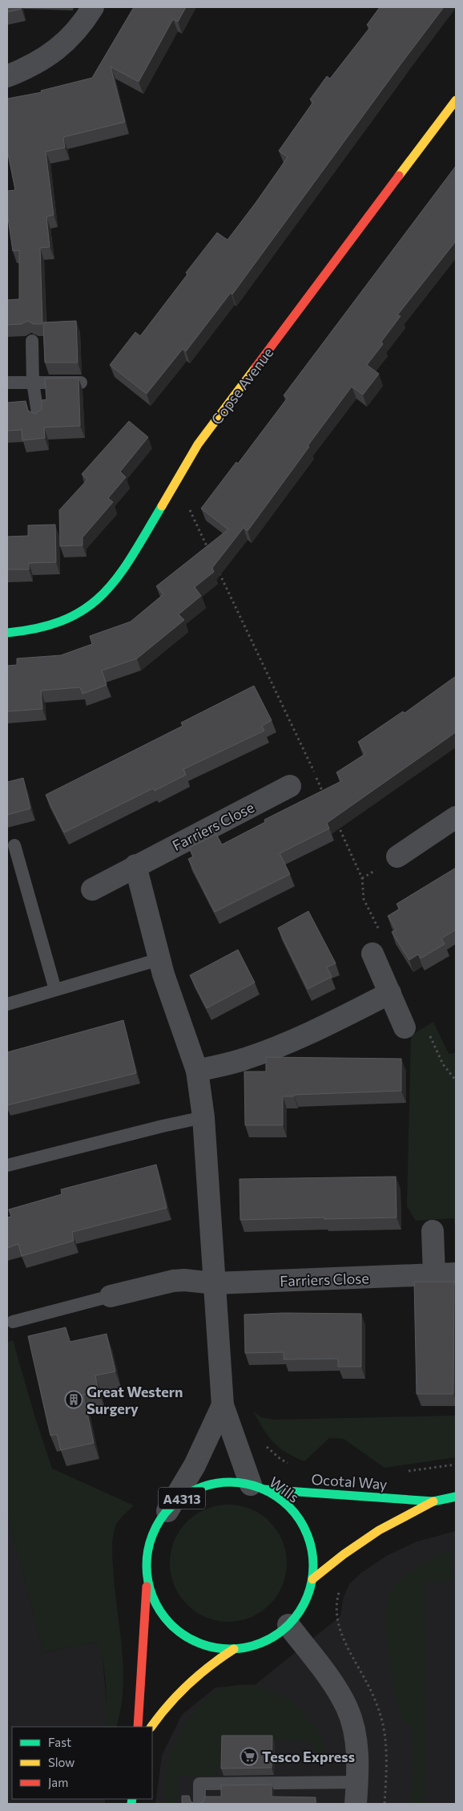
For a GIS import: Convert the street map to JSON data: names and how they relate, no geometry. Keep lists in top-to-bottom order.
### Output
{
  "streets": {
    "main road": [
      "Copse Avenue",
      "Ocotal Way",
      "Wills",
      "A4313"
    ],
    "street": ["Farriers Close"]
  },
  "crossings": [
    ["Ocotal Way", "Wills"],
    ["Wills", "A4313"]
  ],
  "places": {
    "building": ["Great Western Surgery"],
    "supermarket": ["Tesco Express"]
  },
  "legend": ["Fast", "Slow", "Jam"]
}
